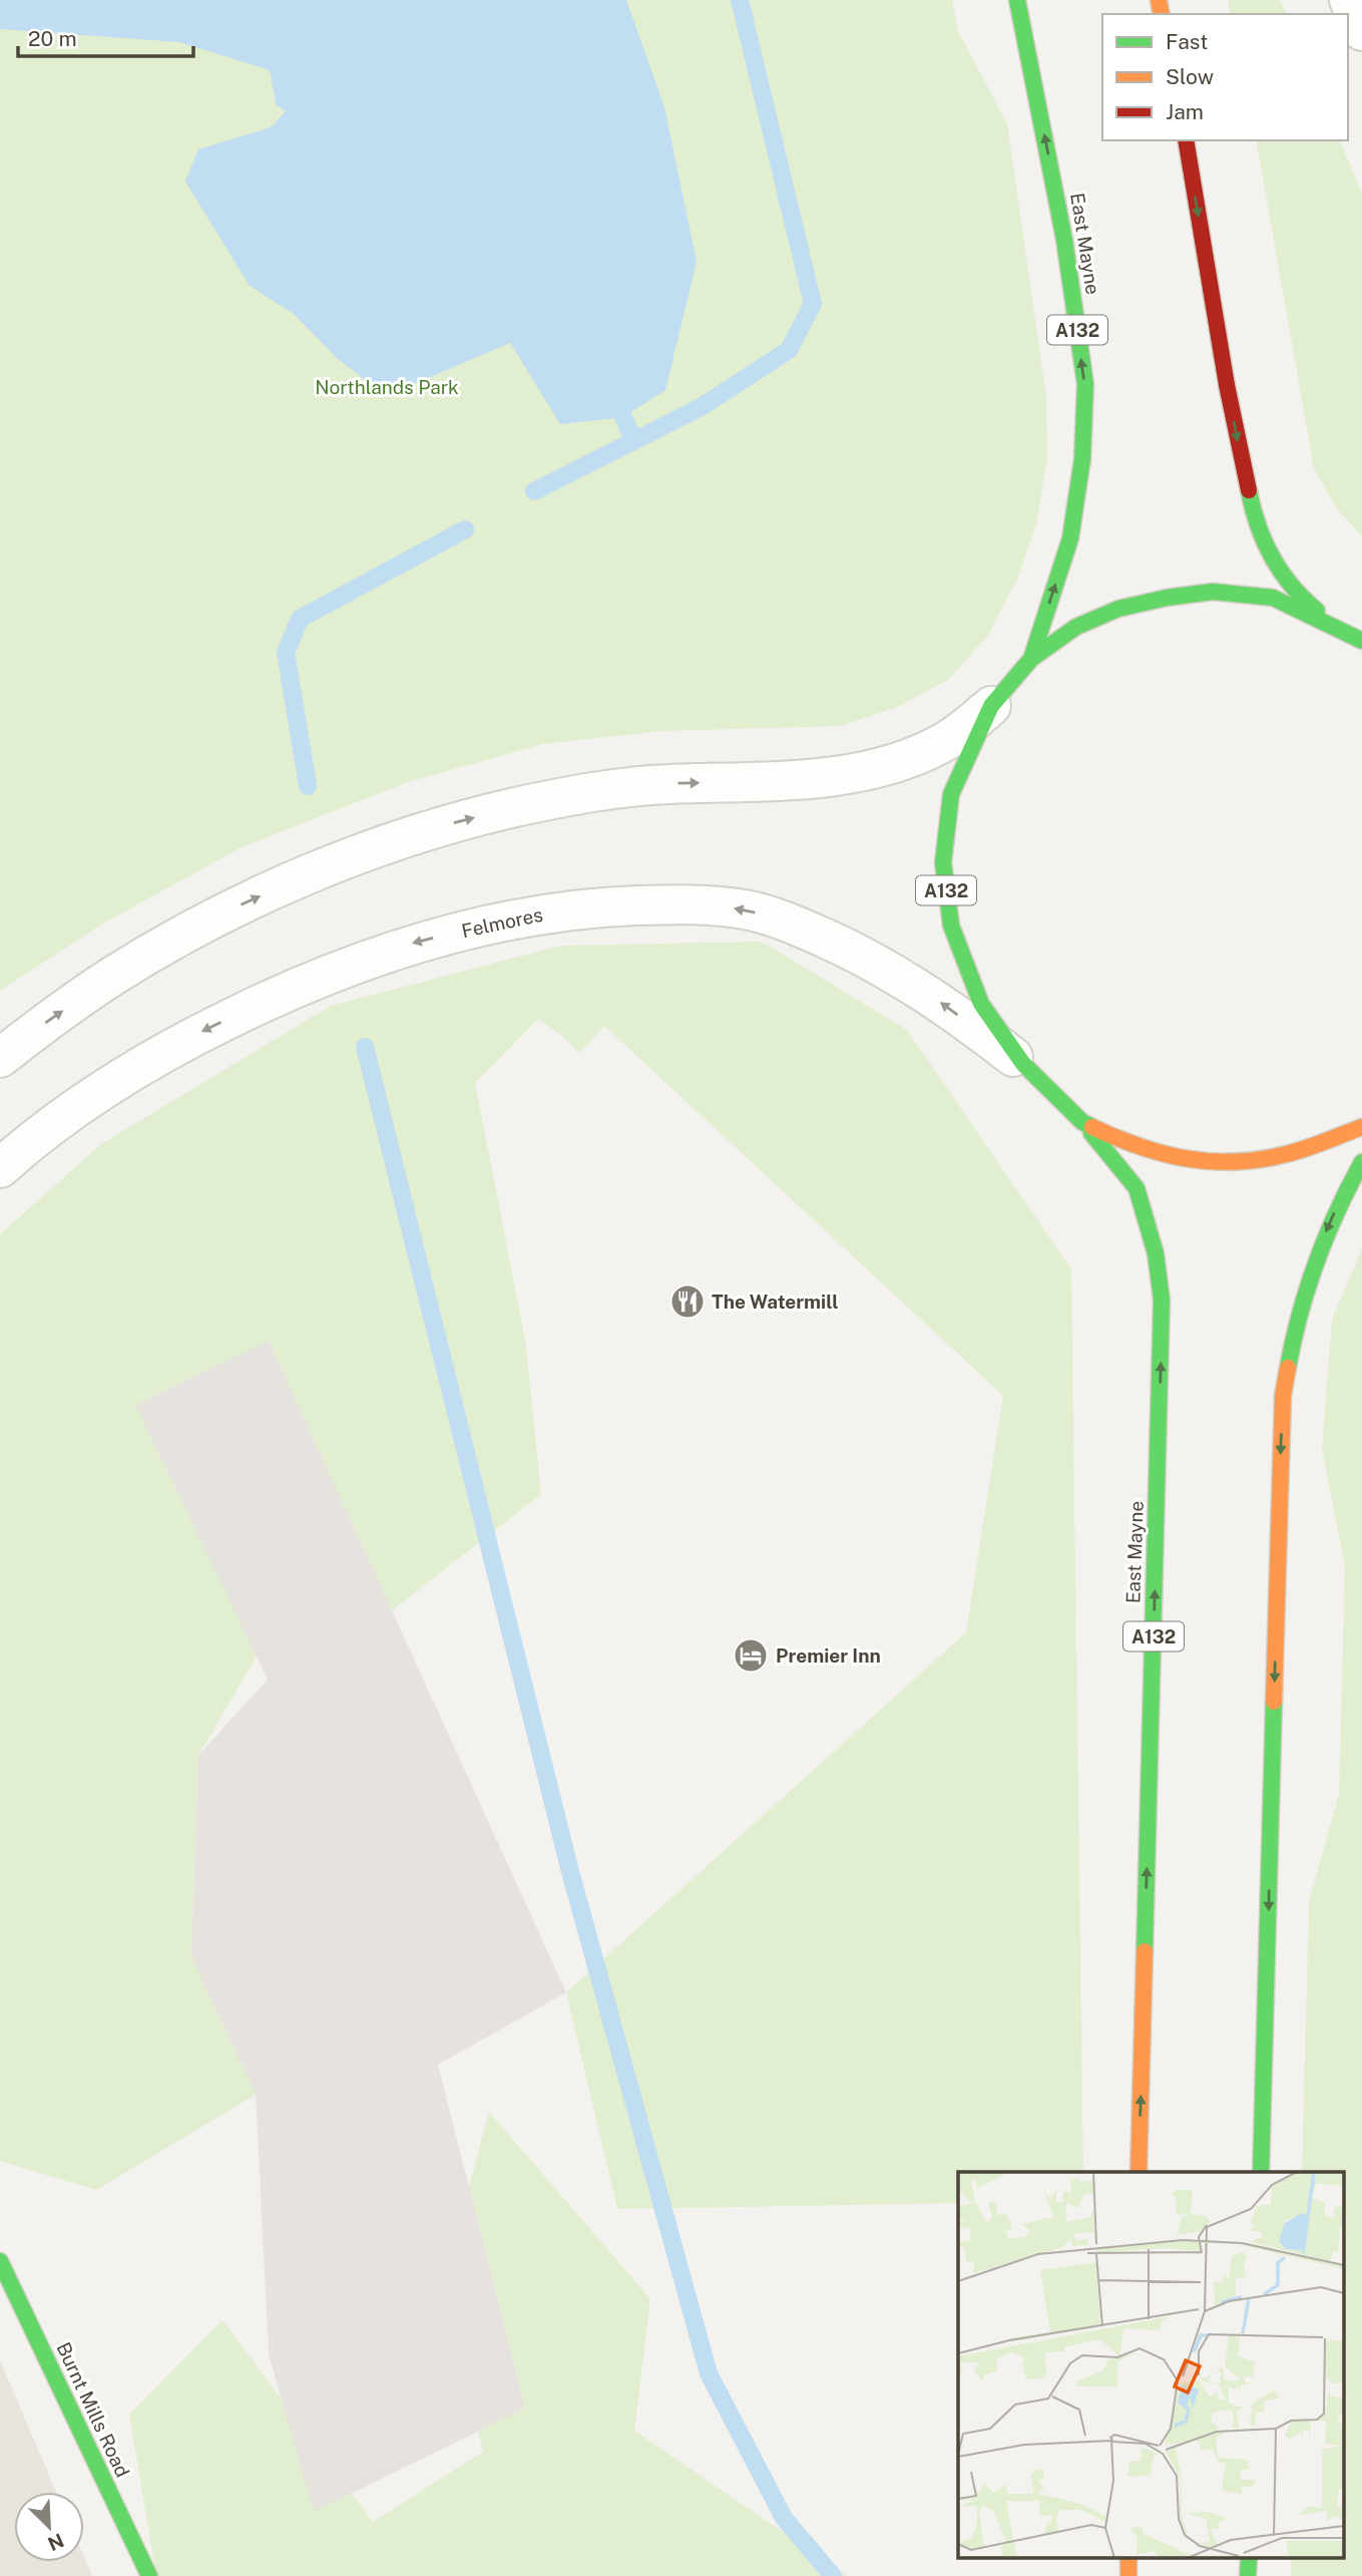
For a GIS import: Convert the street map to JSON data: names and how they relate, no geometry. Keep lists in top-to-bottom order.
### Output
{
  "streets": {
    "main road": ["East Mayne", "A132", "Burnt Mills Road"],
    "street": ["Felmores"]
  },
  "crossings": [
    ["East Mayne", "A132"],
    ["A132", "Felmores"]
  ],
  "parks": ["Northlands Park"],
  "places": {
    "restaurant": ["The Watermill"],
    "hotel": ["Premier Inn"]
  },
  "legend": ["Fast", "Slow", "Jam"],
  "scale_bar": "20 m",
  "north": "bottom right"
}
